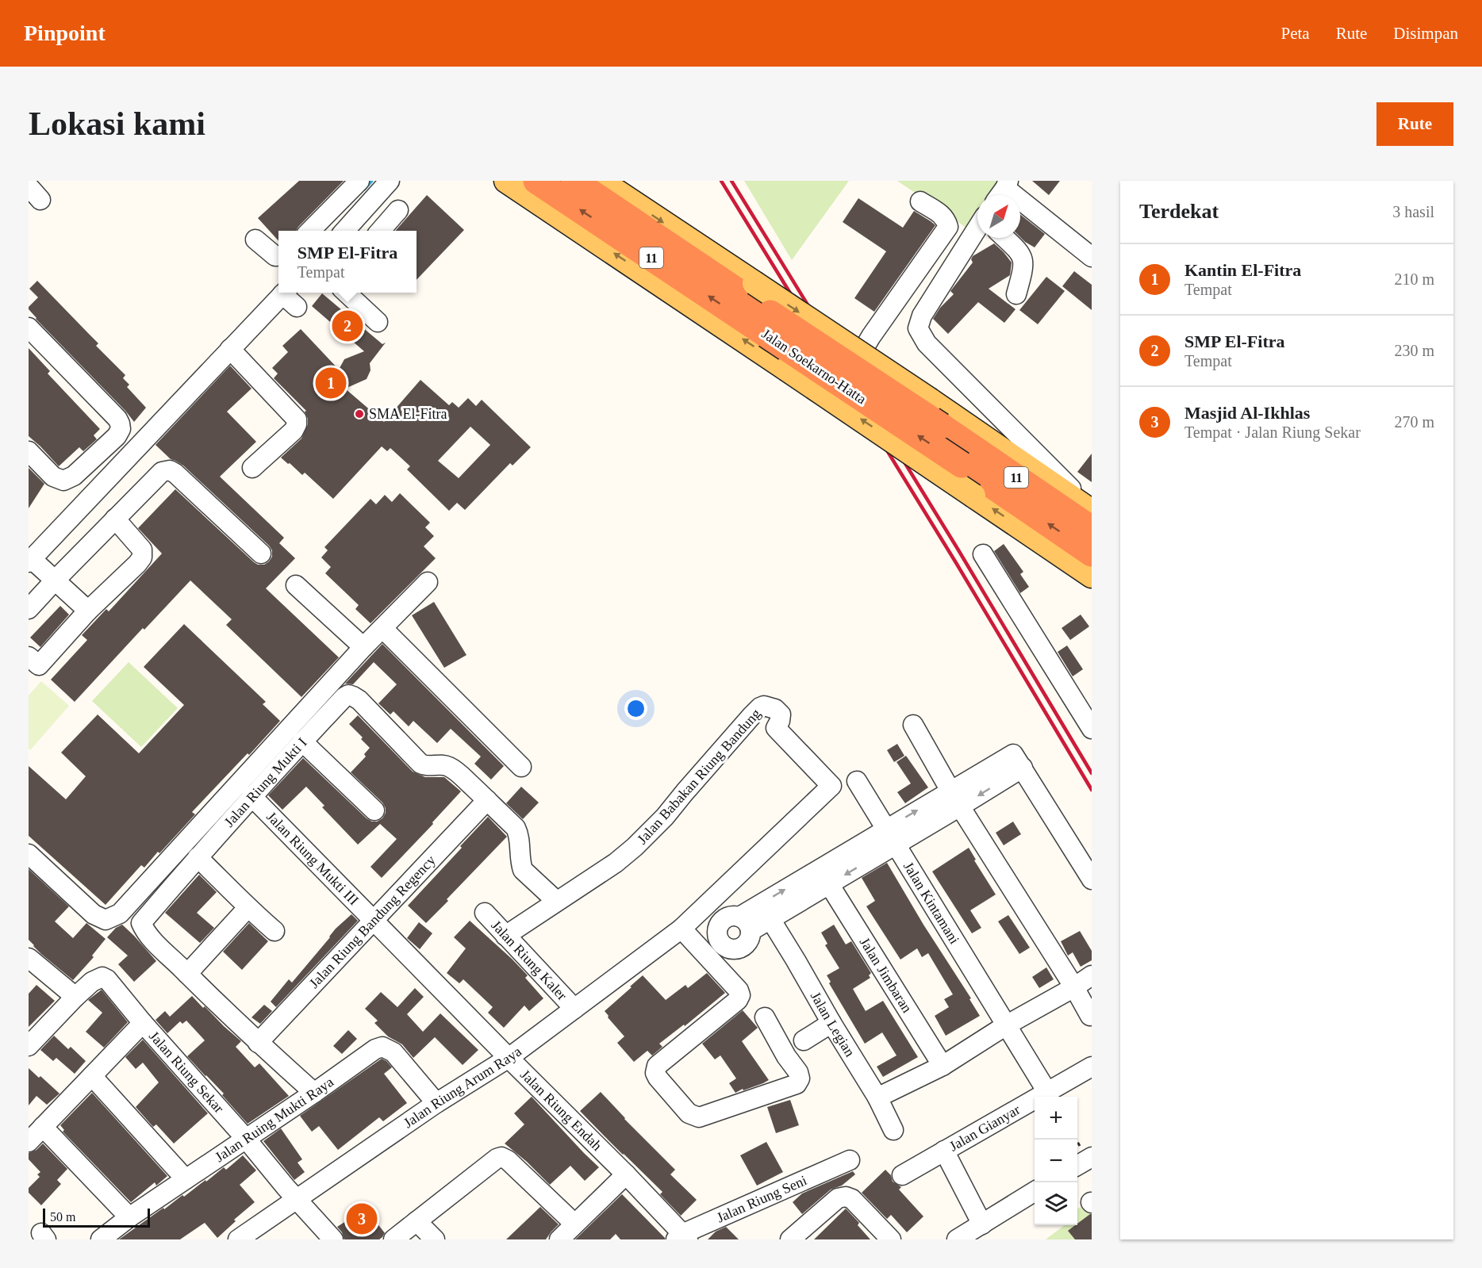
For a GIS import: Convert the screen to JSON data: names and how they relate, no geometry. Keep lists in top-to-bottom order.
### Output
{
  "streets": {
    "highway": ["11", "Jalan Soekarno-Hatta"],
    "street": [
      "Jalan Babakan Riung Bandung",
      "Jalan Riung Mukti I",
      "Jalan Riung Mukti III",
      "Jalan Kintamani",
      "Jalan Riung Bandung Regency",
      "Jalan Riung Kaler",
      "Jalan Jimbaran",
      "Jalan Legian",
      "Jalan Riung Sekar",
      "Jalan Riung Arum Raya",
      "Jalan Riung Endah",
      "Jalan Ruing Mukti Raya",
      "Jalan Gianyar",
      "Jalan Riung Seni"
    ]
  },
  "crossings": [
    ["Jalan Babakan Riung Bandung", "Jalan Riung Mukti I"],
    ["Jalan Babakan Riung Bandung", "Jalan Riung Kaler"],
    ["Jalan Babakan Riung Bandung", "Jalan Riung Arum Raya"],
    ["Jalan Riung Mukti I", "Jalan Riung Mukti III"],
    ["Jalan Riung Mukti I", "Jalan Riung Bandung Regency"],
    ["Jalan Riung Mukti I", "Jalan Ruing Mukti Raya"],
    ["Jalan Riung Mukti III", "Jalan Riung Bandung Regency"],
    ["Jalan Riung Mukti III", "Jalan Riung Endah"],
    ["Jalan Kintamani", "Jalan Gianyar"],
    ["Jalan Riung Bandung Regency", "Jalan Riung Endah"],
    ["Jalan Riung Kaler", "Jalan Riung Arum Raya"],
    ["Jalan Riung Sekar", "Jalan Riung Arum Raya"],
    ["Jalan Riung Sekar", "Jalan Ruing Mukti Raya"],
    ["Jalan Riung Arum Raya", "Jalan Riung Endah"],
    ["Jalan Riung Arum Raya", "Jalan Ruing Mukti Raya"],
    ["Jalan Riung Endah", "Jalan Riung Seni"]
  ],
  "places": ["SMA El-Fitra"],
  "scale_bar": "50 m",
  "north": "top right",
  "page": {
    "header": "Pinpoint",
    "nav": ["Peta", "Rute", "Disimpan"],
    "buttons": "Rute",
    "title": "Lokasi kami",
    "heading": ["Terdekat", "3 hasil"],
    "popup": ["SMP El-Fitra", "Tempat"],
    "list": [
      {
        "mark": "1",
        "name": "Kantin El-Fitra",
        "note": "Tempat",
        "value": "210 m"
      },
      {
        "mark": "2",
        "name": "SMP El-Fitra",
        "note": "Tempat",
        "value": "230 m"
      },
      {
        "mark": "3",
        "name": "Masjid Al-Ikhlas",
        "note": "Tempat · Jalan Riung Sekar",
        "value": "270 m"
      }
    ],
    "pins": ["2", "1", "3"],
    "map_buttons": ["+", "−"],
    "scale": "50 m"
  }
}
